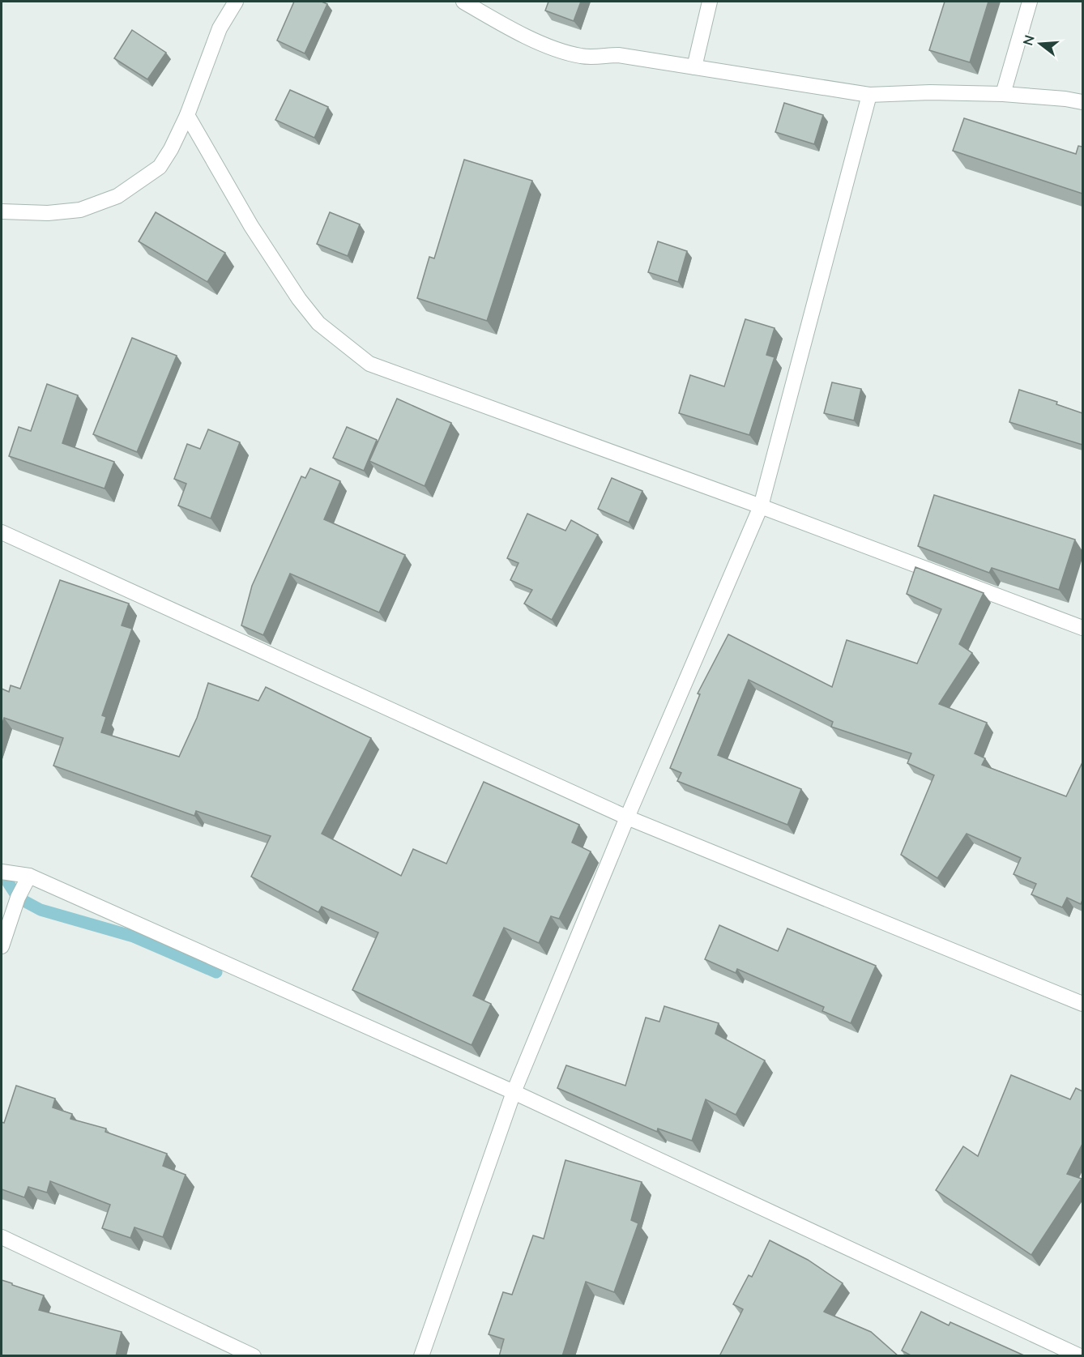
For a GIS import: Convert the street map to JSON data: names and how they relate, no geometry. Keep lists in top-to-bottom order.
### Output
{
  "north": "left"
}
